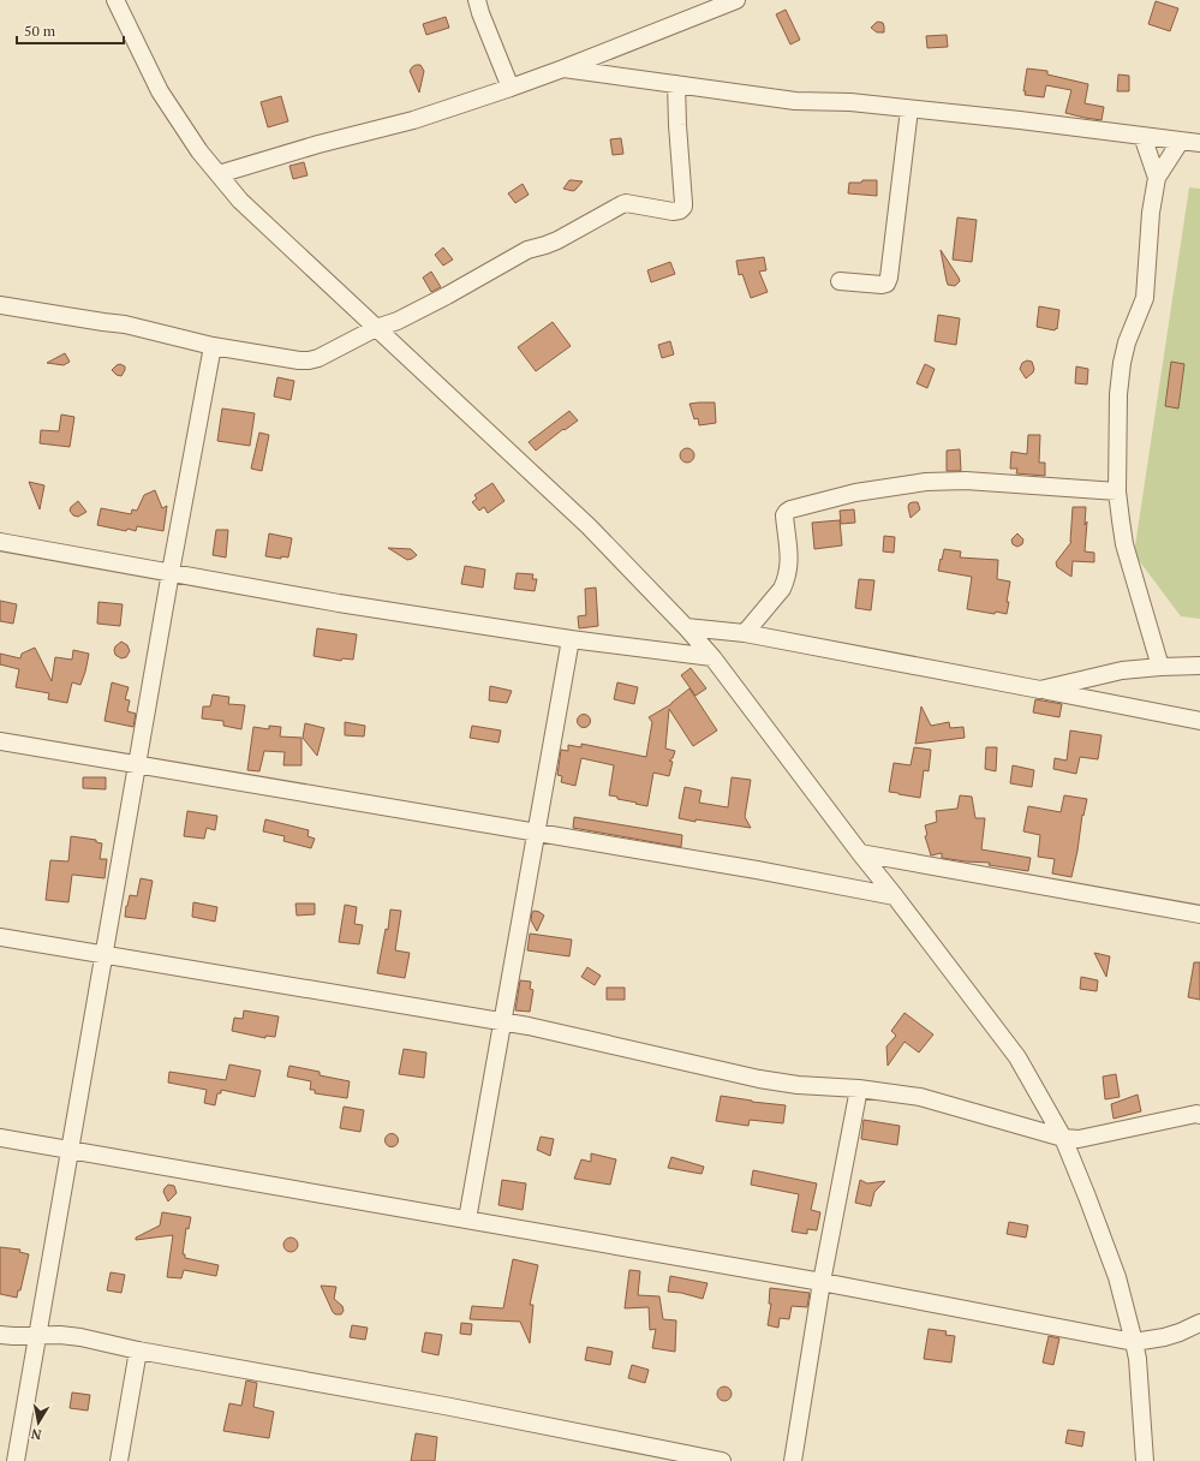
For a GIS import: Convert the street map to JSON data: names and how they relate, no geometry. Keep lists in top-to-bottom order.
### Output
{
  "scale_bar": "50 m",
  "north": "bottom"
}
